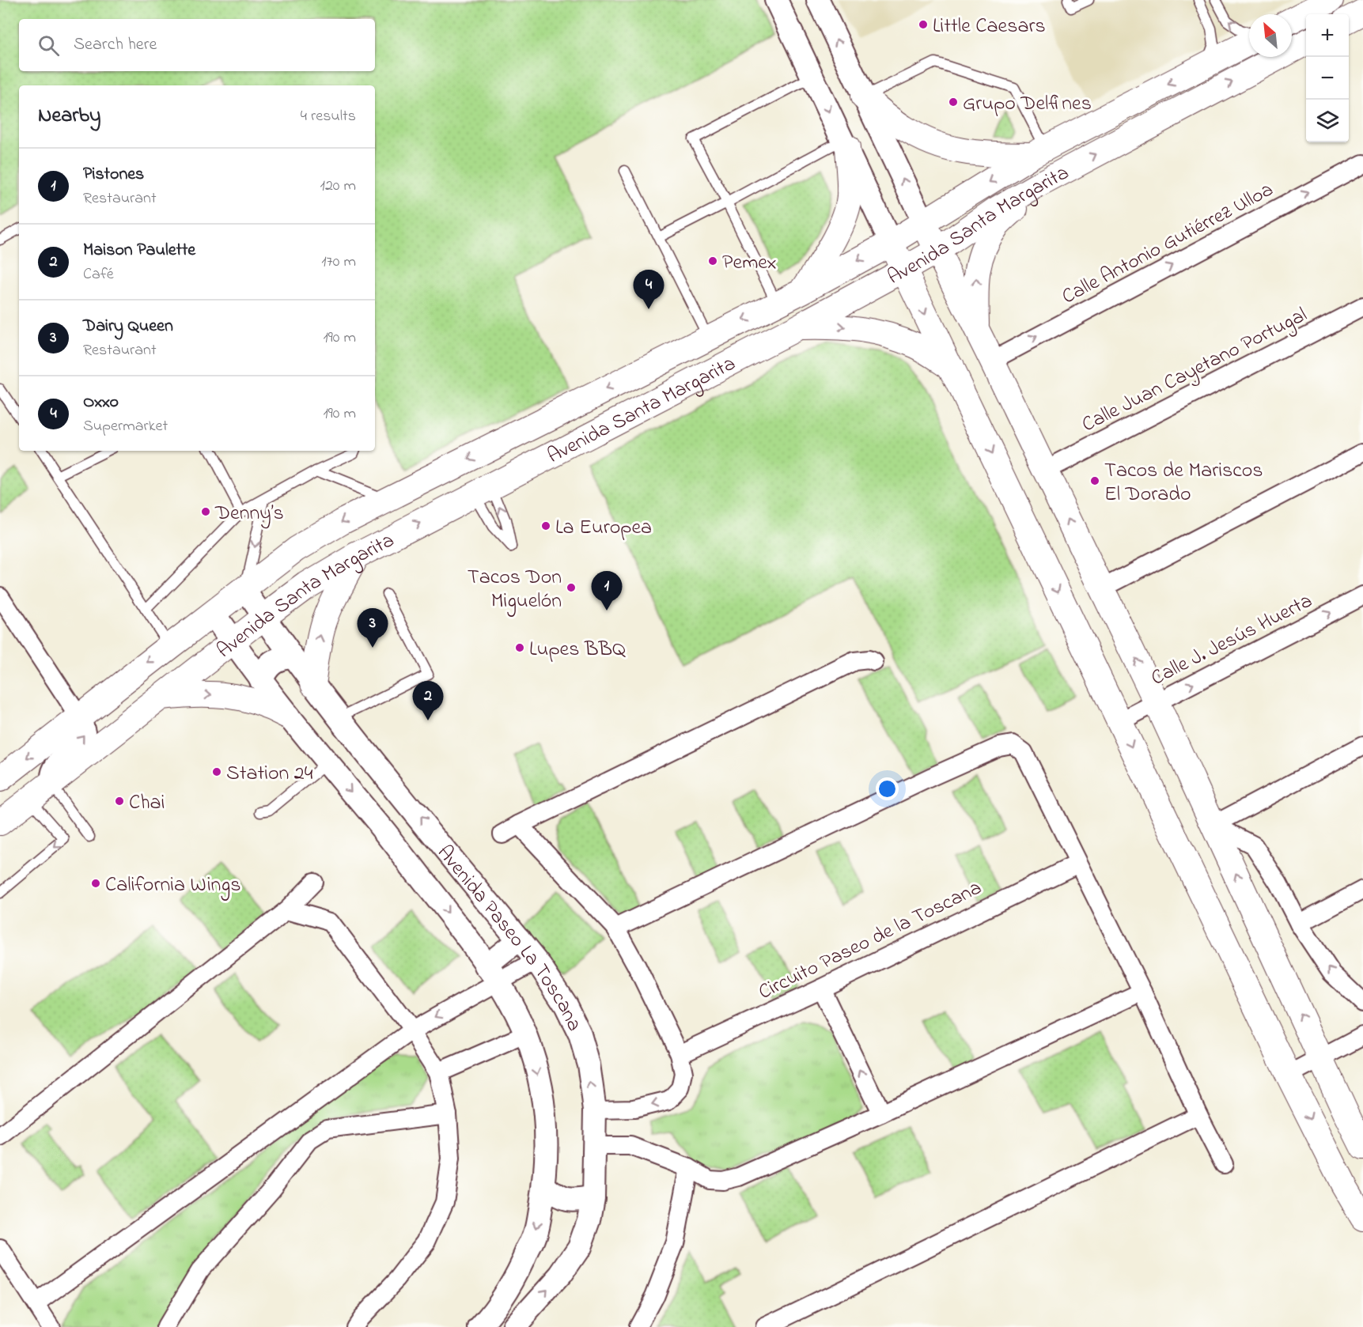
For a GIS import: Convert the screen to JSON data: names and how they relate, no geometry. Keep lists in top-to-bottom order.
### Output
{
  "streets": {
    "main road": ["Avenida Santa Margarita"],
    "street": [
      "Calle Antonio Gutiérrez Ulloa",
      "Calle Juan Cayetano Portugal",
      "Calle J. Jesús Huerta",
      "Avenida Paseo La Toscana",
      "Circuito Paseo de la Toscana"
    ]
  },
  "crossings": [
    ["Avenida Santa Margarita", "Avenida Paseo La Toscana"]
  ],
  "one_way": ["Calle Antonio Gutiérrez Ulloa"],
  "places": [
    "Little Caesars",
    "Grupo Delfines",
    "Pemex",
    "Tacos de Mariscos El Dorado",
    "Denny’s",
    "La Europea",
    "Tacos Don Miguelón",
    "Lupes BBQ",
    "Station 24",
    "Chai",
    "California Wings"
  ],
  "north": "top left",
  "page": {
    "map_buttons": ["+", "−"],
    "search": "Search here",
    "heading": ["Nearby", "4 results"],
    "list": [
      {
        "mark": "1",
        "name": "Pistones",
        "note": "Restaurant",
        "value": "120 m"
      },
      {
        "mark": "2",
        "name": "Maison Paulette",
        "note": "Café",
        "value": "170 m"
      },
      {
        "mark": "3",
        "name": "Dairy Queen",
        "note": "Restaurant",
        "value": "190 m"
      },
      {
        "mark": "4",
        "name": "Oxxo",
        "note": "Supermarket",
        "value": "190 m"
      }
    ],
    "pins": [
      "4",
      "1",
      "3",
      "2"
    ]
  }
}
